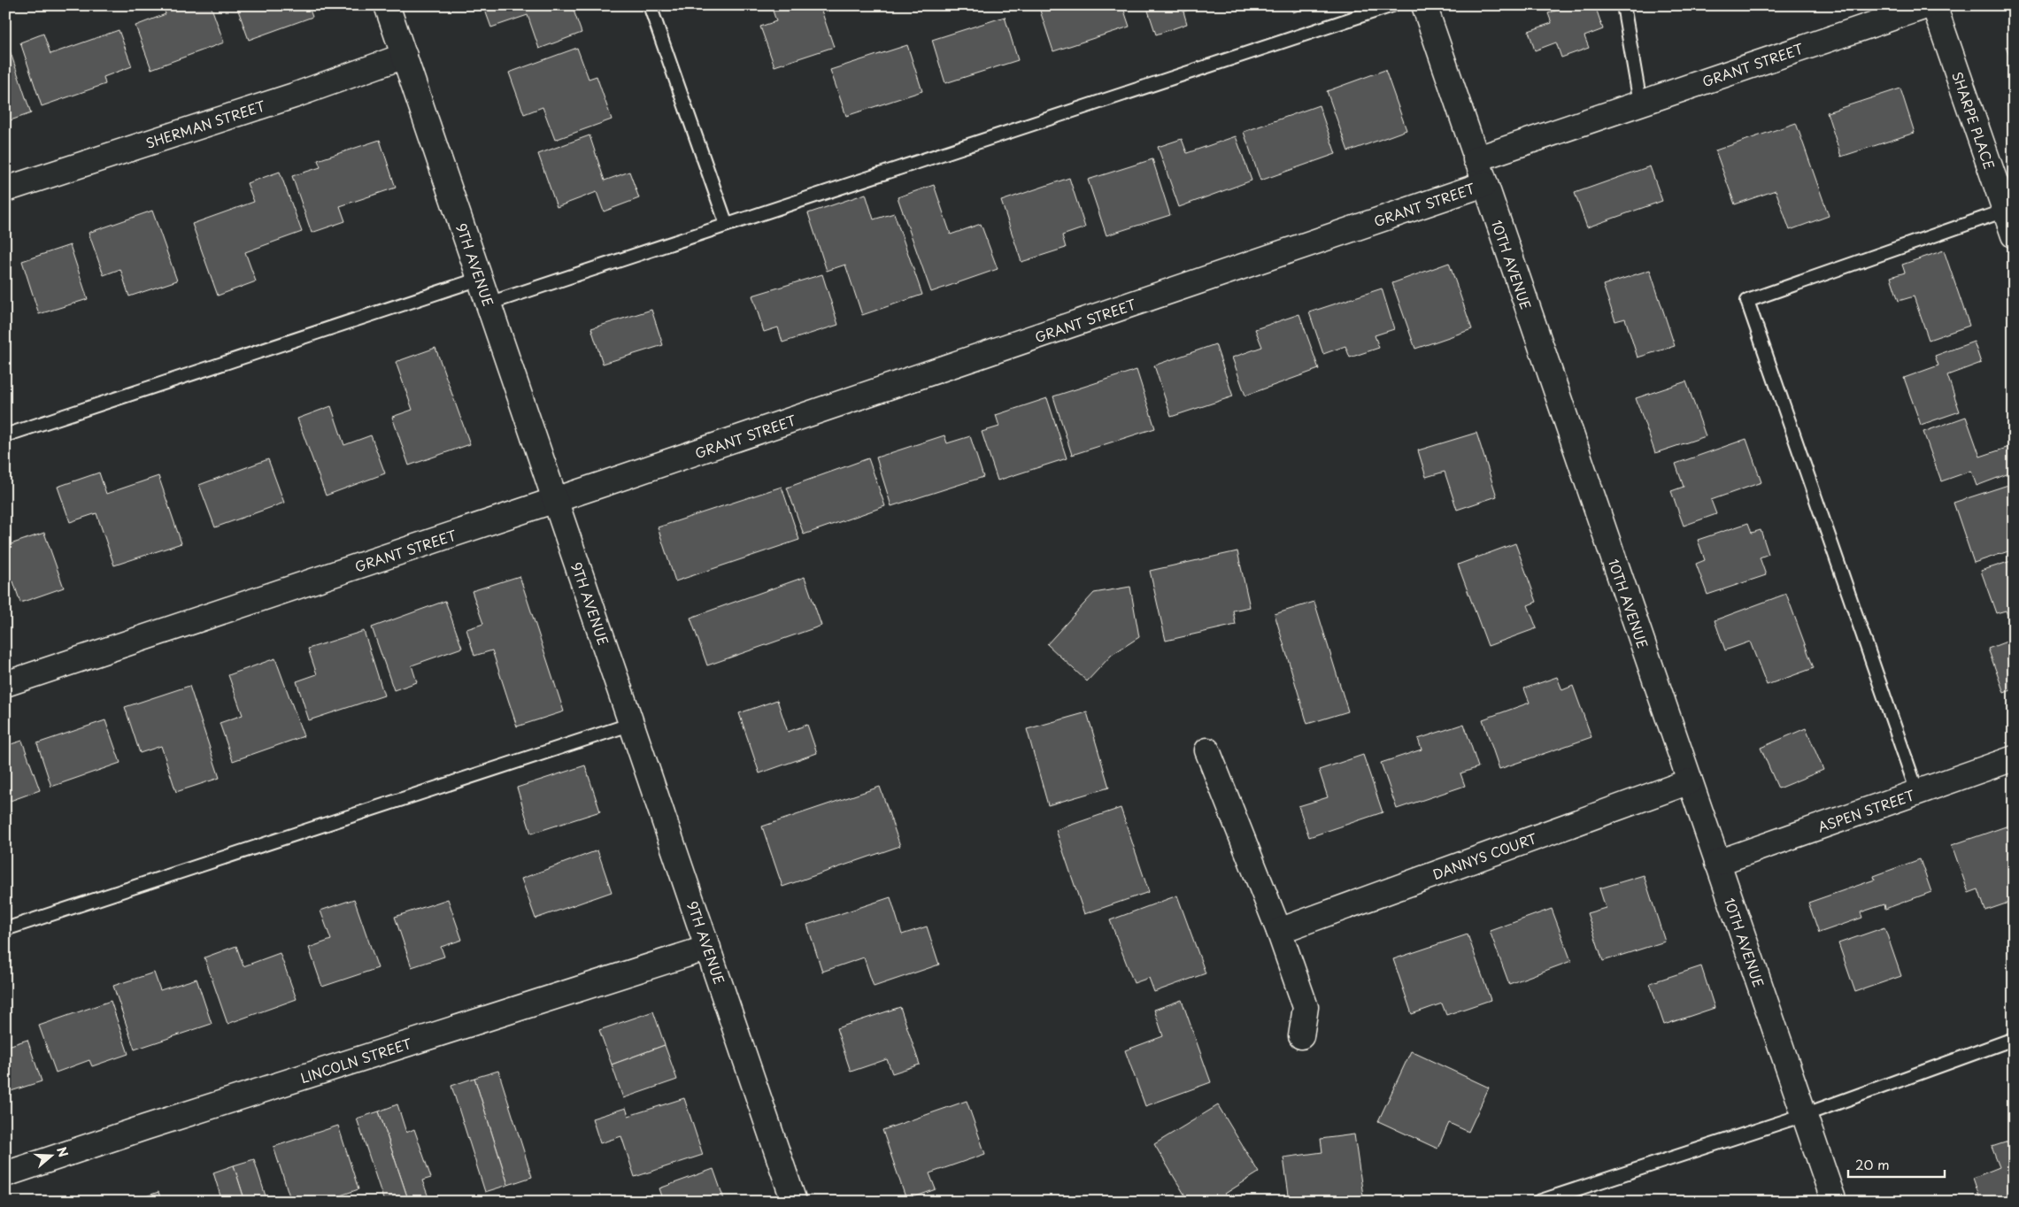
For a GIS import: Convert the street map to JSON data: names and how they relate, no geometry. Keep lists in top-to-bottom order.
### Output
{
  "streets": {
    "street": [
      "GRANT STREET",
      "SHARPE PLACE",
      "SHERMAN STREET",
      "9TH AVENUE",
      "10TH AVENUE",
      "ASPEN STREET",
      "DANNYS COURT",
      "LINCOLN STREET"
    ]
  },
  "crossings": [
    ["GRANT STREET", "9TH AVENUE"],
    ["GRANT STREET", "10TH AVENUE"],
    ["SHERMAN STREET", "9TH AVENUE"],
    ["9TH AVENUE", "LINCOLN STREET"],
    ["10TH AVENUE", "ASPEN STREET"],
    ["10TH AVENUE", "DANNYS COURT"]
  ],
  "scale_bar": "20 m",
  "north": "right"
}
